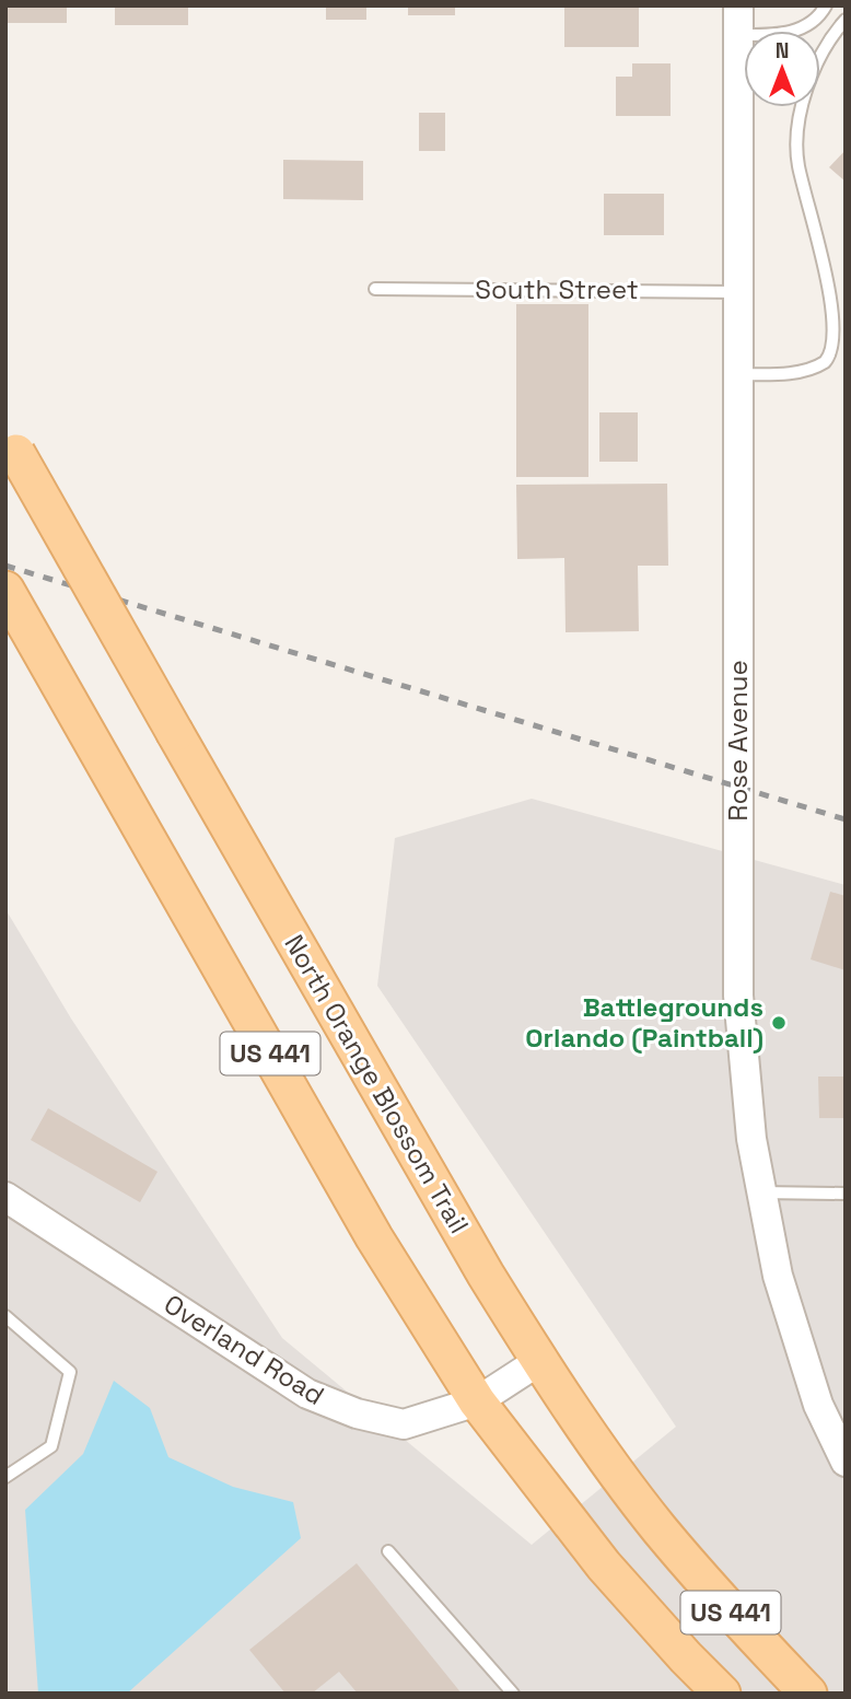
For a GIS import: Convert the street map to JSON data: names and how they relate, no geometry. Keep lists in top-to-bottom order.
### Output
{
  "streets": {
    "main road": ["US 441", "North Orange Blossom Trail"],
    "street": ["Rose Avenue", "Overland Road"],
    "lane": ["South Street"]
  },
  "crossings": [
    ["South Street", "Rose Avenue"],
    ["US 441", "Overland Road"],
    ["North Orange Blossom Trail", "Overland Road"]
  ],
  "places": ["Battlegrounds Orlando (Paintball)"],
  "north": "top"
}
